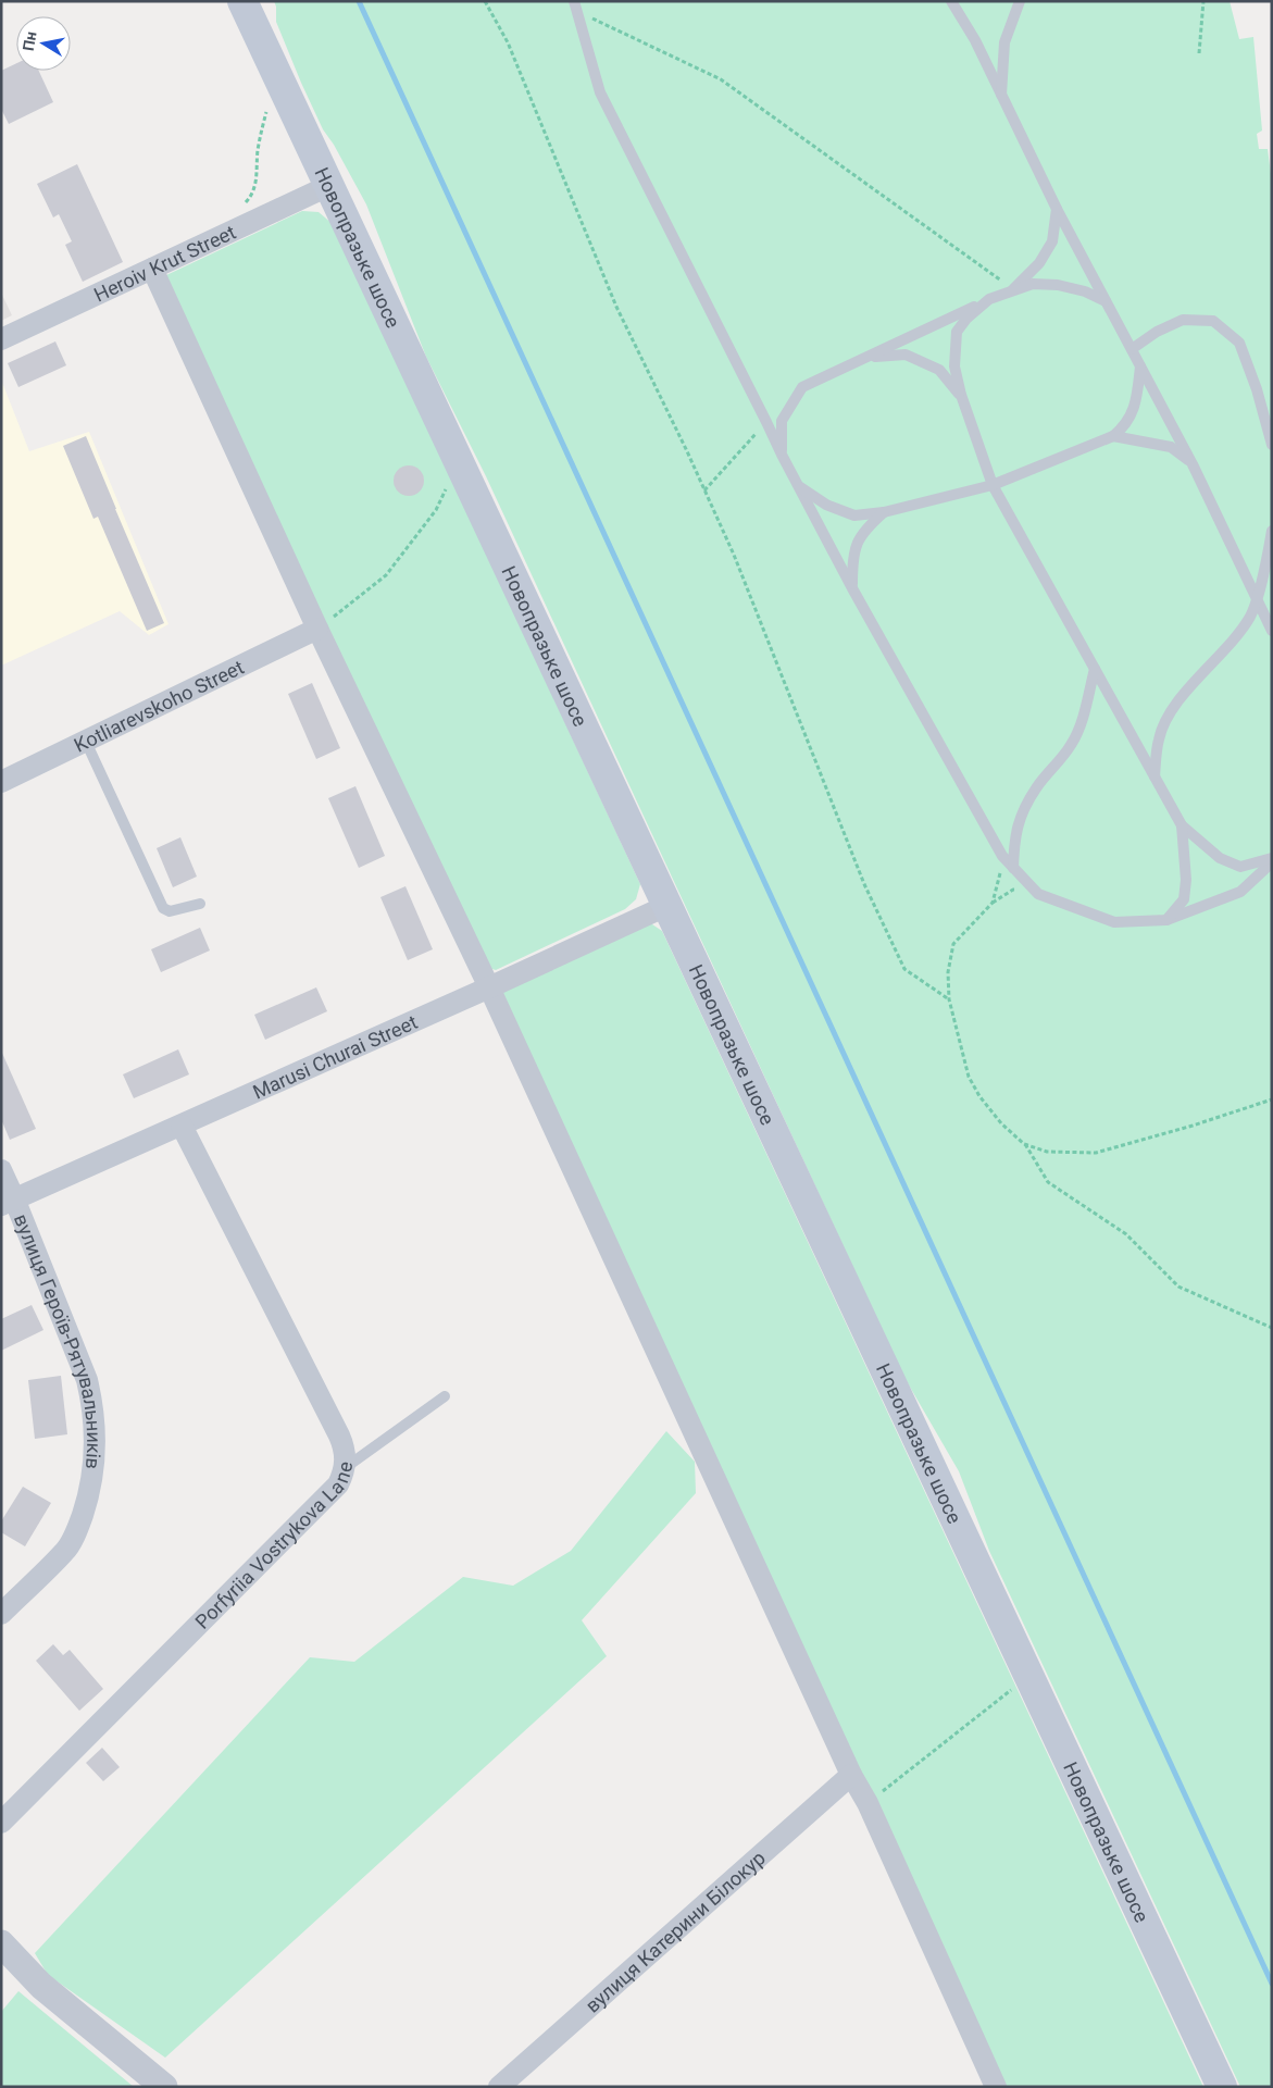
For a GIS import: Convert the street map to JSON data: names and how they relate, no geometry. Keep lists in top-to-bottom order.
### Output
{
  "streets": {
    "main road": ["Новопразьке шосе"],
    "street": [
      "Heroiv Krut Street",
      "Kotliarevskoho Street",
      "Marusi Churai Street",
      "вулиця Героїв-Рятувальників",
      "Porfyriia Vostrykova Lane",
      "вулиця Катерини Білокур"
    ]
  },
  "crossings": [
    ["Новопразьке шосе", "Heroiv Krut Street"],
    ["Новопразьке шосе", "Marusi Churai Street"],
    ["Marusi Churai Street", "вулиця Героїв-Рятувальників"],
    ["Marusi Churai Street", "Porfyriia Vostrykova Lane"]
  ],
  "north": "left"
}
